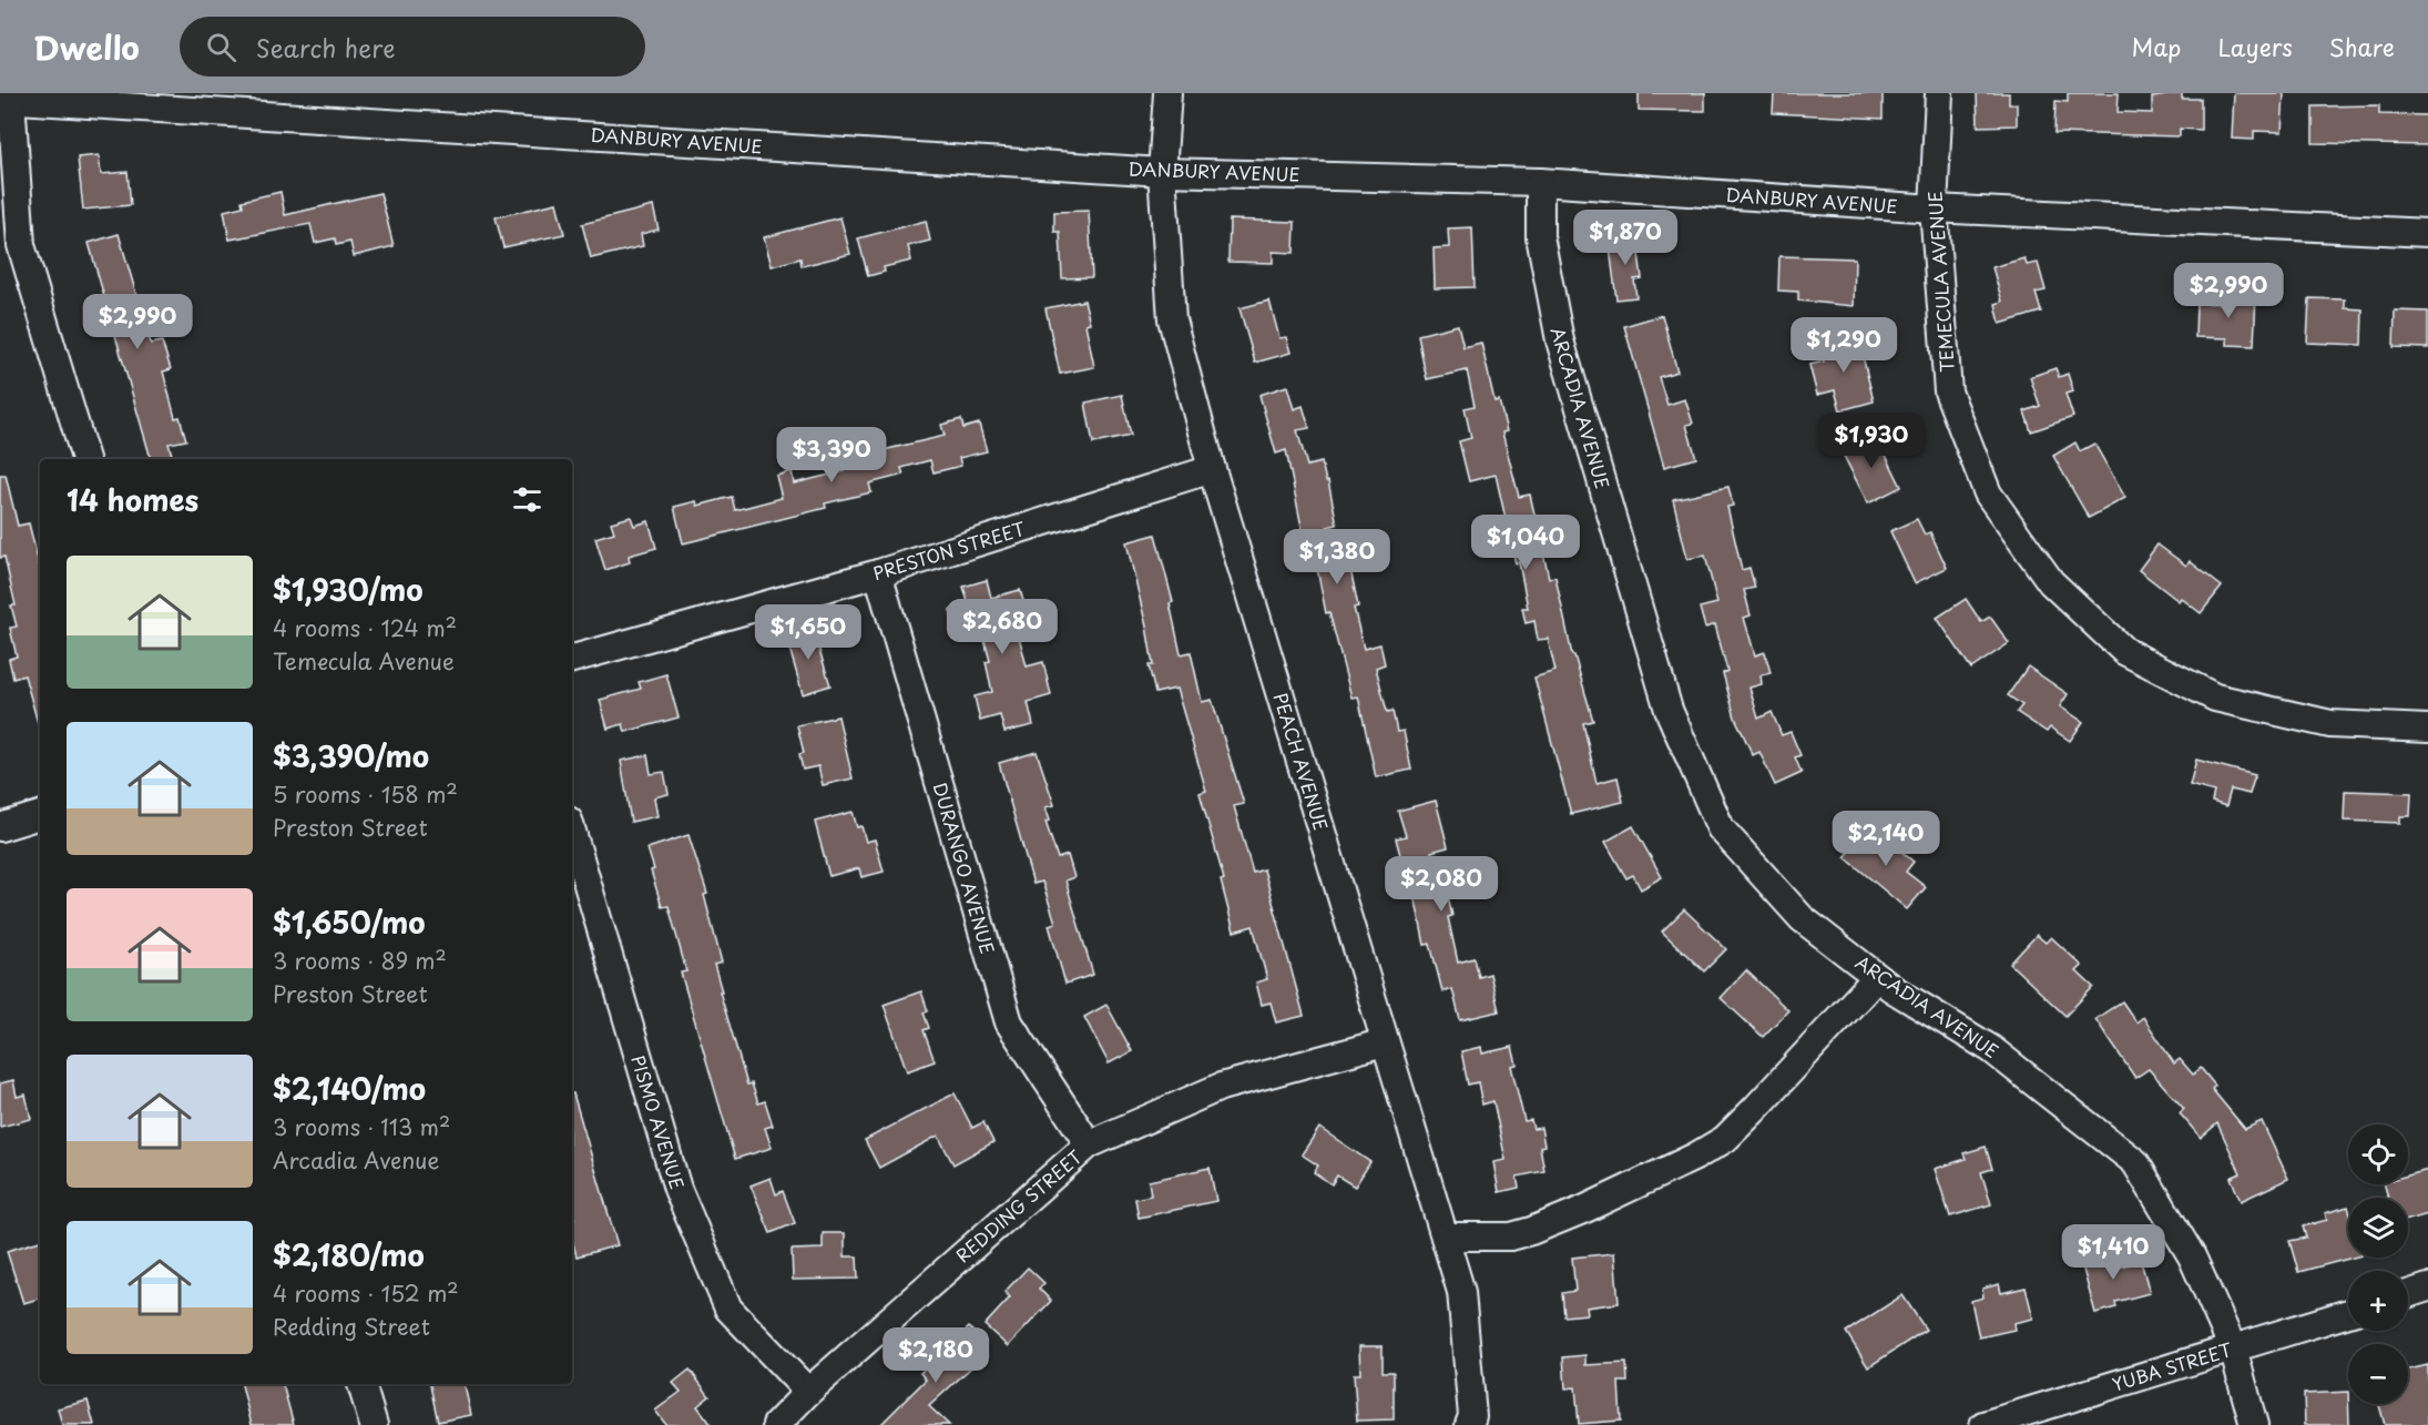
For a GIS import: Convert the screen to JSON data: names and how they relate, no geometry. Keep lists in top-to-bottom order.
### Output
{
  "streets": {
    "street": [
      "DANBURY AVENUE",
      "TEMECULA AVENUE",
      "ARCADIA AVENUE",
      "PRESTON STREET",
      "PEACH AVENUE",
      "DURANGO AVENUE",
      "PISMO AVENUE",
      "REDDING STREET",
      "YUBA STREET"
    ]
  },
  "crossings": [
    ["DANBURY AVENUE", "TEMECULA AVENUE"],
    ["DANBURY AVENUE", "ARCADIA AVENUE"],
    ["DANBURY AVENUE", "PEACH AVENUE"],
    ["ARCADIA AVENUE", "YUBA STREET"],
    ["PRESTON STREET", "PEACH AVENUE"],
    ["PRESTON STREET", "DURANGO AVENUE"],
    ["PEACH AVENUE", "REDDING STREET"],
    ["DURANGO AVENUE", "REDDING STREET"],
    ["PISMO AVENUE", "REDDING STREET"]
  ],
  "page": {
    "header": "Dwello",
    "search": "Search here",
    "nav": ["Map", "Layers", "Share"],
    "price": [
      "$1,870",
      "$2,990",
      "$2,990",
      "$1,290",
      "$1,930",
      "$3,390",
      "$1,040",
      "$1,380",
      "$2,680",
      "$1,650",
      "$2,140",
      "$2,080",
      "$1,410",
      "$2,180"
    ],
    "heading": "14 homes",
    "list": [
      {
        "name": "$1,930/mo",
        "note": "4 rooms · 124 m² · Temecula Avenue"
      },
      {
        "name": "$3,390/mo",
        "note": "5 rooms · 158 m² · Preston Street"
      },
      {
        "name": "$1,650/mo",
        "note": "3 rooms · 89 m² · Preston Street"
      },
      {
        "name": "$2,140/mo",
        "note": "3 rooms · 113 m² · Arcadia Avenue"
      },
      {
        "name": "$2,180/mo",
        "note": "4 rooms · 152 m² · Redding Street"
      }
    ],
    "map_buttons": ["+", "−"]
  }
}
